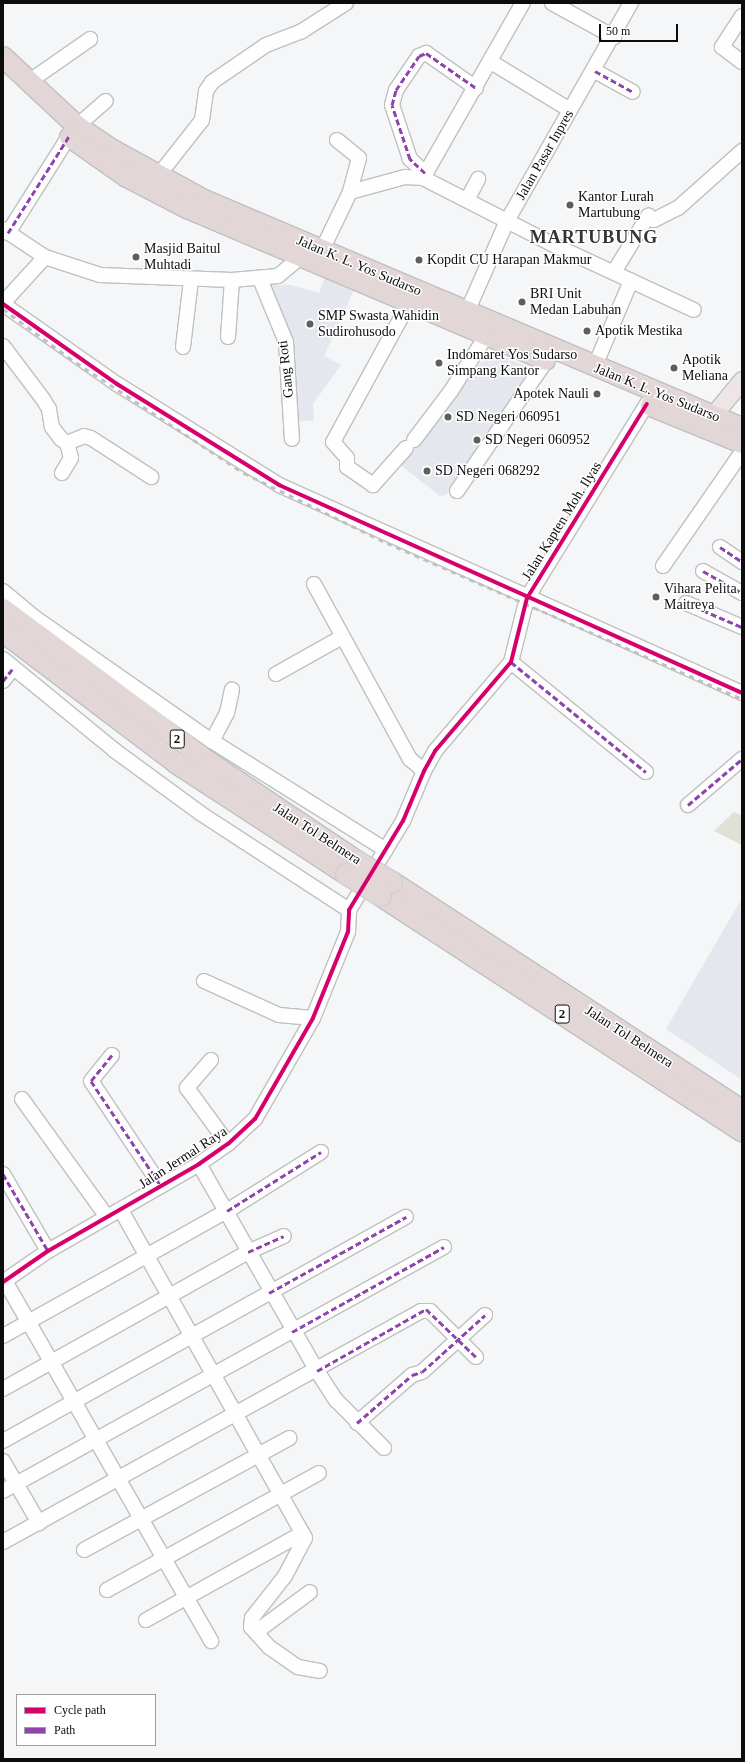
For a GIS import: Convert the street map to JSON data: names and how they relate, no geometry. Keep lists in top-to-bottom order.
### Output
{
  "streets": {
    "highway": ["Jalan K. L. Yos Sudarso", "2", "Jalan Tol Belmera"],
    "street": [
      "Jalan Pasar Inpres",
      "Gang Roti",
      "Jalan Kapten Moh. Ilyas",
      "Jalan Jermal Raya"
    ]
  },
  "crossings": [
    ["Jalan Pasar Inpres", "Jalan K. L. Yos Sudarso"],
    ["Jalan K. L. Yos Sudarso", "Jalan Kapten Moh. Ilyas"],
    ["Jalan Kapten Moh. Ilyas", "Jalan Jermal Raya"]
  ],
  "districts": ["MARTUBUNG"],
  "places": [
    "Kantor Lurah Martubung",
    "Masjid Baitul Muhtadi",
    "Kopdit CU Harapan Makmur",
    "BRI Unit Medan Labuhan",
    "SMP Swasta Wahidin Sudirohusodo",
    "Apotik Mestika",
    "Indomaret Yos Sudarso Simpang Kantor",
    "Apotik Meliana",
    "Apotek Nauli",
    "SD Negeri 060951",
    "SD Negeri 060952",
    "SD Negeri 068292",
    "Vihara Pelita Maitreya"
  ],
  "legend": ["Cycle path", "Path"],
  "scale_bar": "50 m"
}
